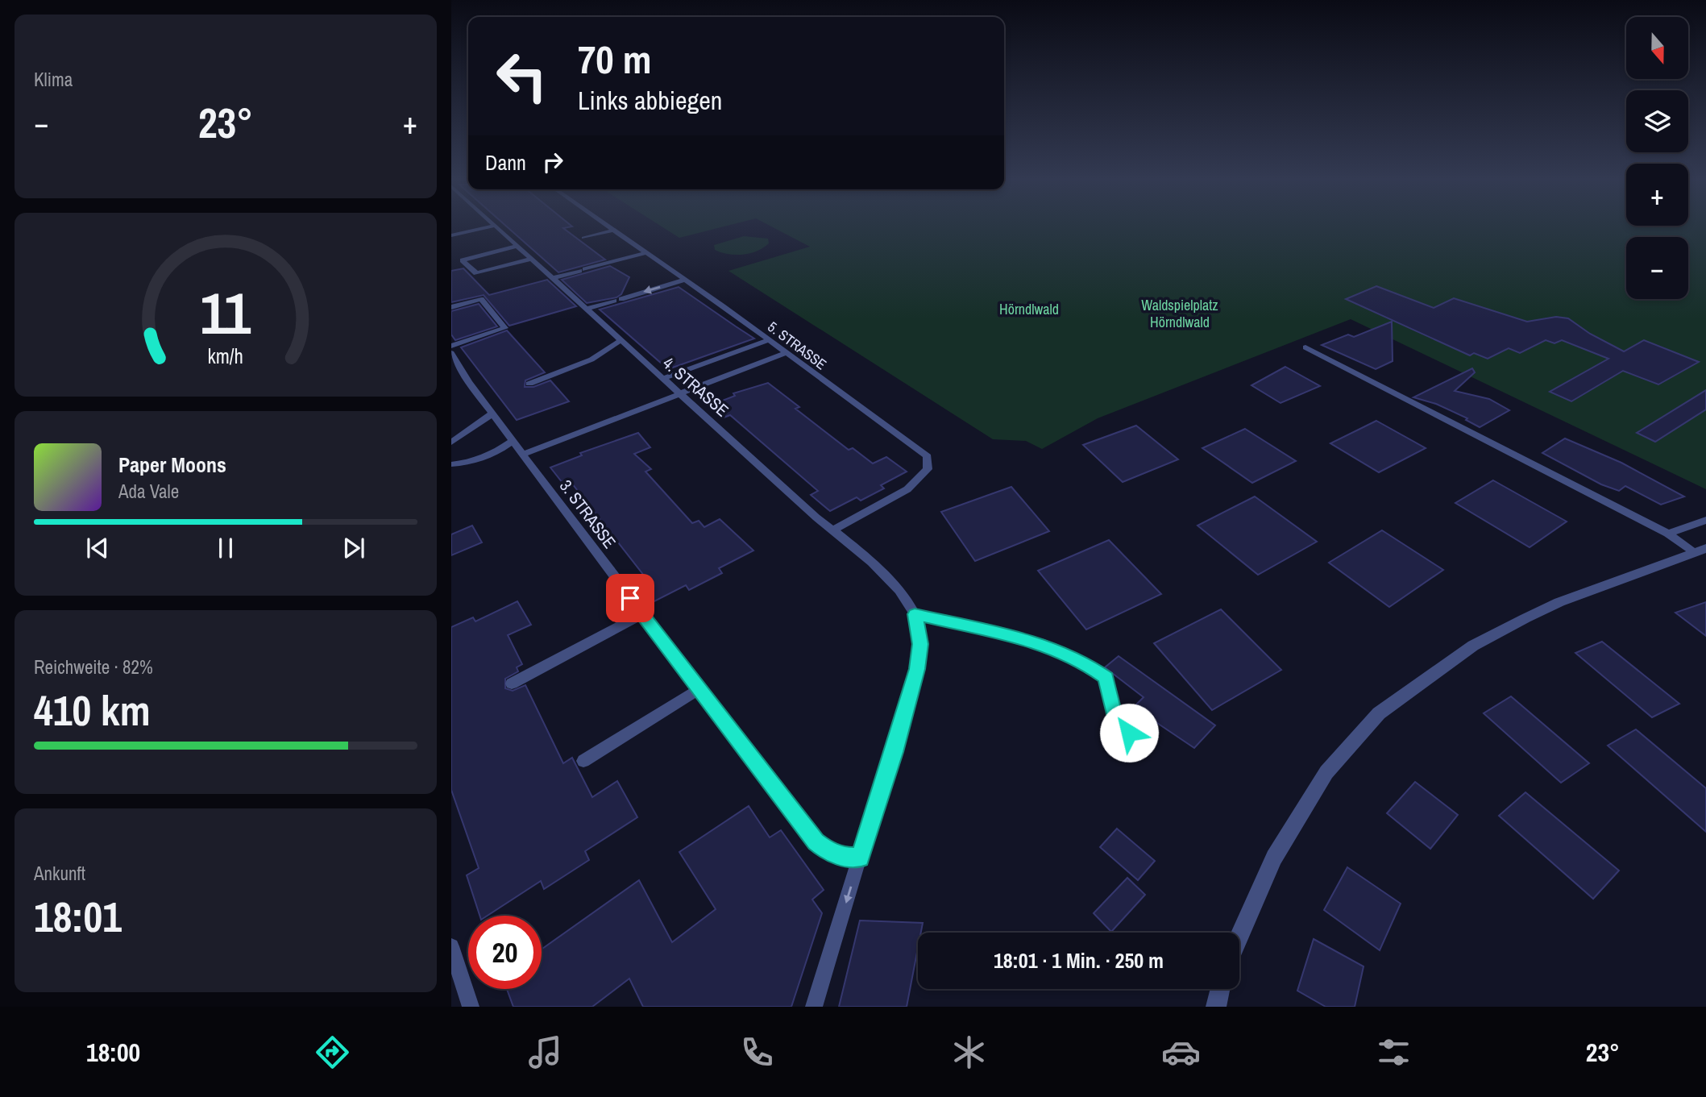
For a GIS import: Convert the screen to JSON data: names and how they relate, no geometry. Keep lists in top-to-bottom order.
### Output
{
  "streets": {
    "lane": ["5. STRASSE", "4. STRASSE", "3. STRASSE"]
  },
  "crossings": [
    ["5. STRASSE", "4. STRASSE"]
  ],
  "parks": ["Waldspielplatz Hörndlwald", "Hörndlwald"],
  "north": "bottom",
  "page": {
    "tile": [
      "Klima",
      ["Reichweite · 82%", "410 km"],
      ["Ankunft", "18:01"]
    ],
    "map_buttons": ["+", "−"],
    "turn": ["70 m", "Links abbiegen"],
    "heat": ["−", "23°", "+"],
    "then": "Dann",
    "song": ["Paper Moons", "Ada Vale"],
    "limit": "20",
    "trip": "18:01 · 1 Min. · 250 m",
    "tabs": ["18:00", "23°"],
    "gauge": ["11", "km/h"]
  }
}
